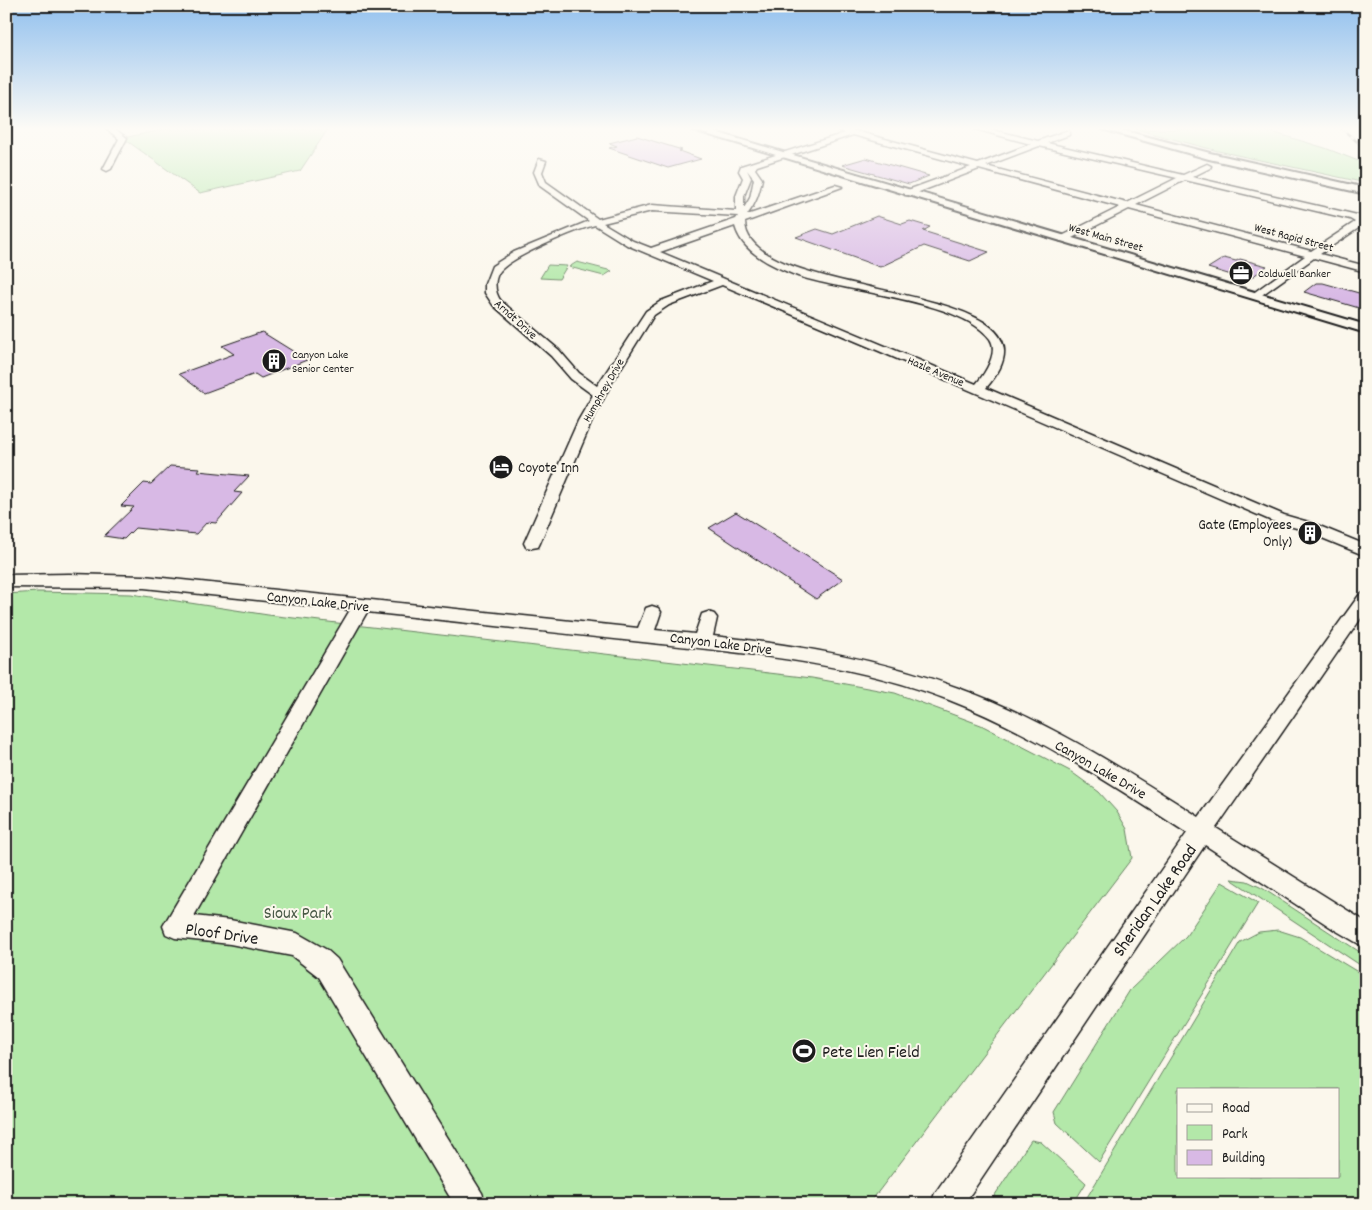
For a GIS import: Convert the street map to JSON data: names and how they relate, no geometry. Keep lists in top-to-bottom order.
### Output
{
  "streets": {
    "main road": ["West Main Street"],
    "street": [
      "West Rapid Street",
      "Arndt Drive",
      "Hazle Avenue",
      "Humphrey Drive",
      "Canyon Lake Drive",
      "Sheridan Lake Road",
      "Ploof Drive"
    ]
  },
  "crossings": [
    ["Arndt Drive", "Hazle Avenue"],
    ["Arndt Drive", "Humphrey Drive"],
    ["Hazle Avenue", "Humphrey Drive"],
    ["Canyon Lake Drive", "Sheridan Lake Road"],
    ["Canyon Lake Drive", "Ploof Drive"]
  ],
  "parks": ["Sioux Park"],
  "places": {
    "office": ["Coldwell Banker"],
    "building": ["Canyon Lake Senior Center", "Gate (Employees Only)"],
    "hotel": ["Coyote Inn"],
    "sports": ["Pete Lien Field"]
  },
  "legend": ["Road", "Park", "Building"]
}
